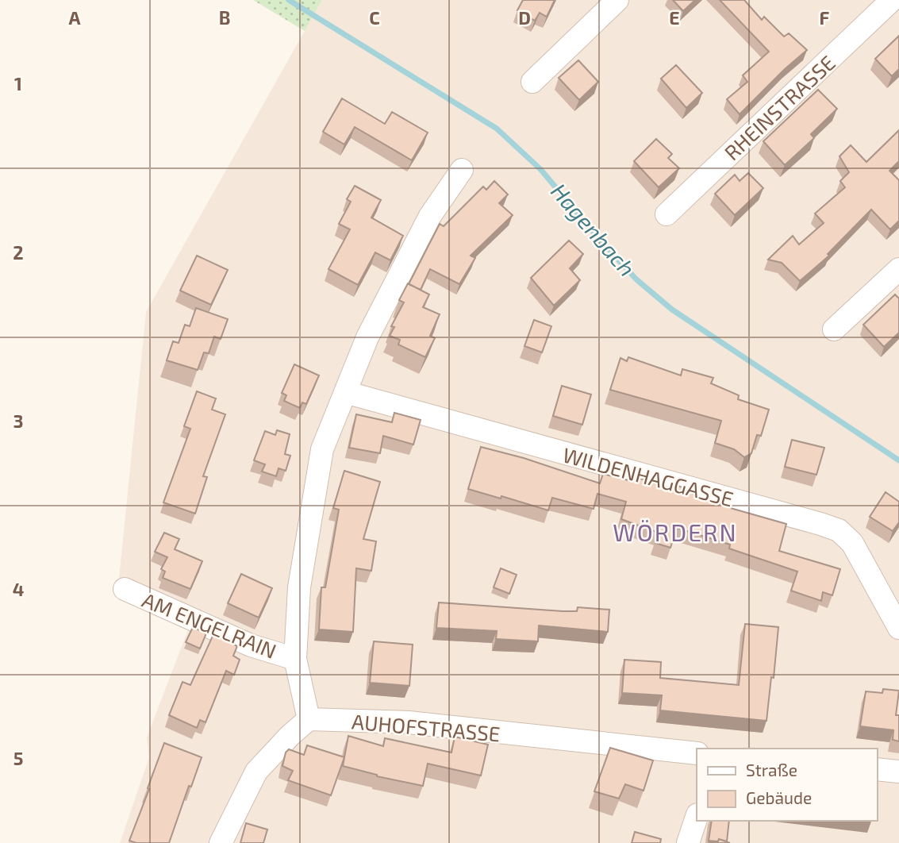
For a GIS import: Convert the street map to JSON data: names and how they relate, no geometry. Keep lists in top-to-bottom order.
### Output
{
  "streets": {
    "street": [
      "RHEINSTRASSE",
      "WILDENHAGGASSE",
      "AM ENGELRAIN",
      "AUHOFSTRASSE"
    ]
  },
  "districts": ["WÖRDERN"],
  "water": ["Hagenbach"],
  "legend": ["Straße", "Gebäude"],
  "grid": {
    "columns": [
      "A",
      "B",
      "C",
      "D",
      "E",
      "F"
    ],
    "rows": [
      "1",
      "2",
      "3",
      "4",
      "5"
    ]
  }
}
